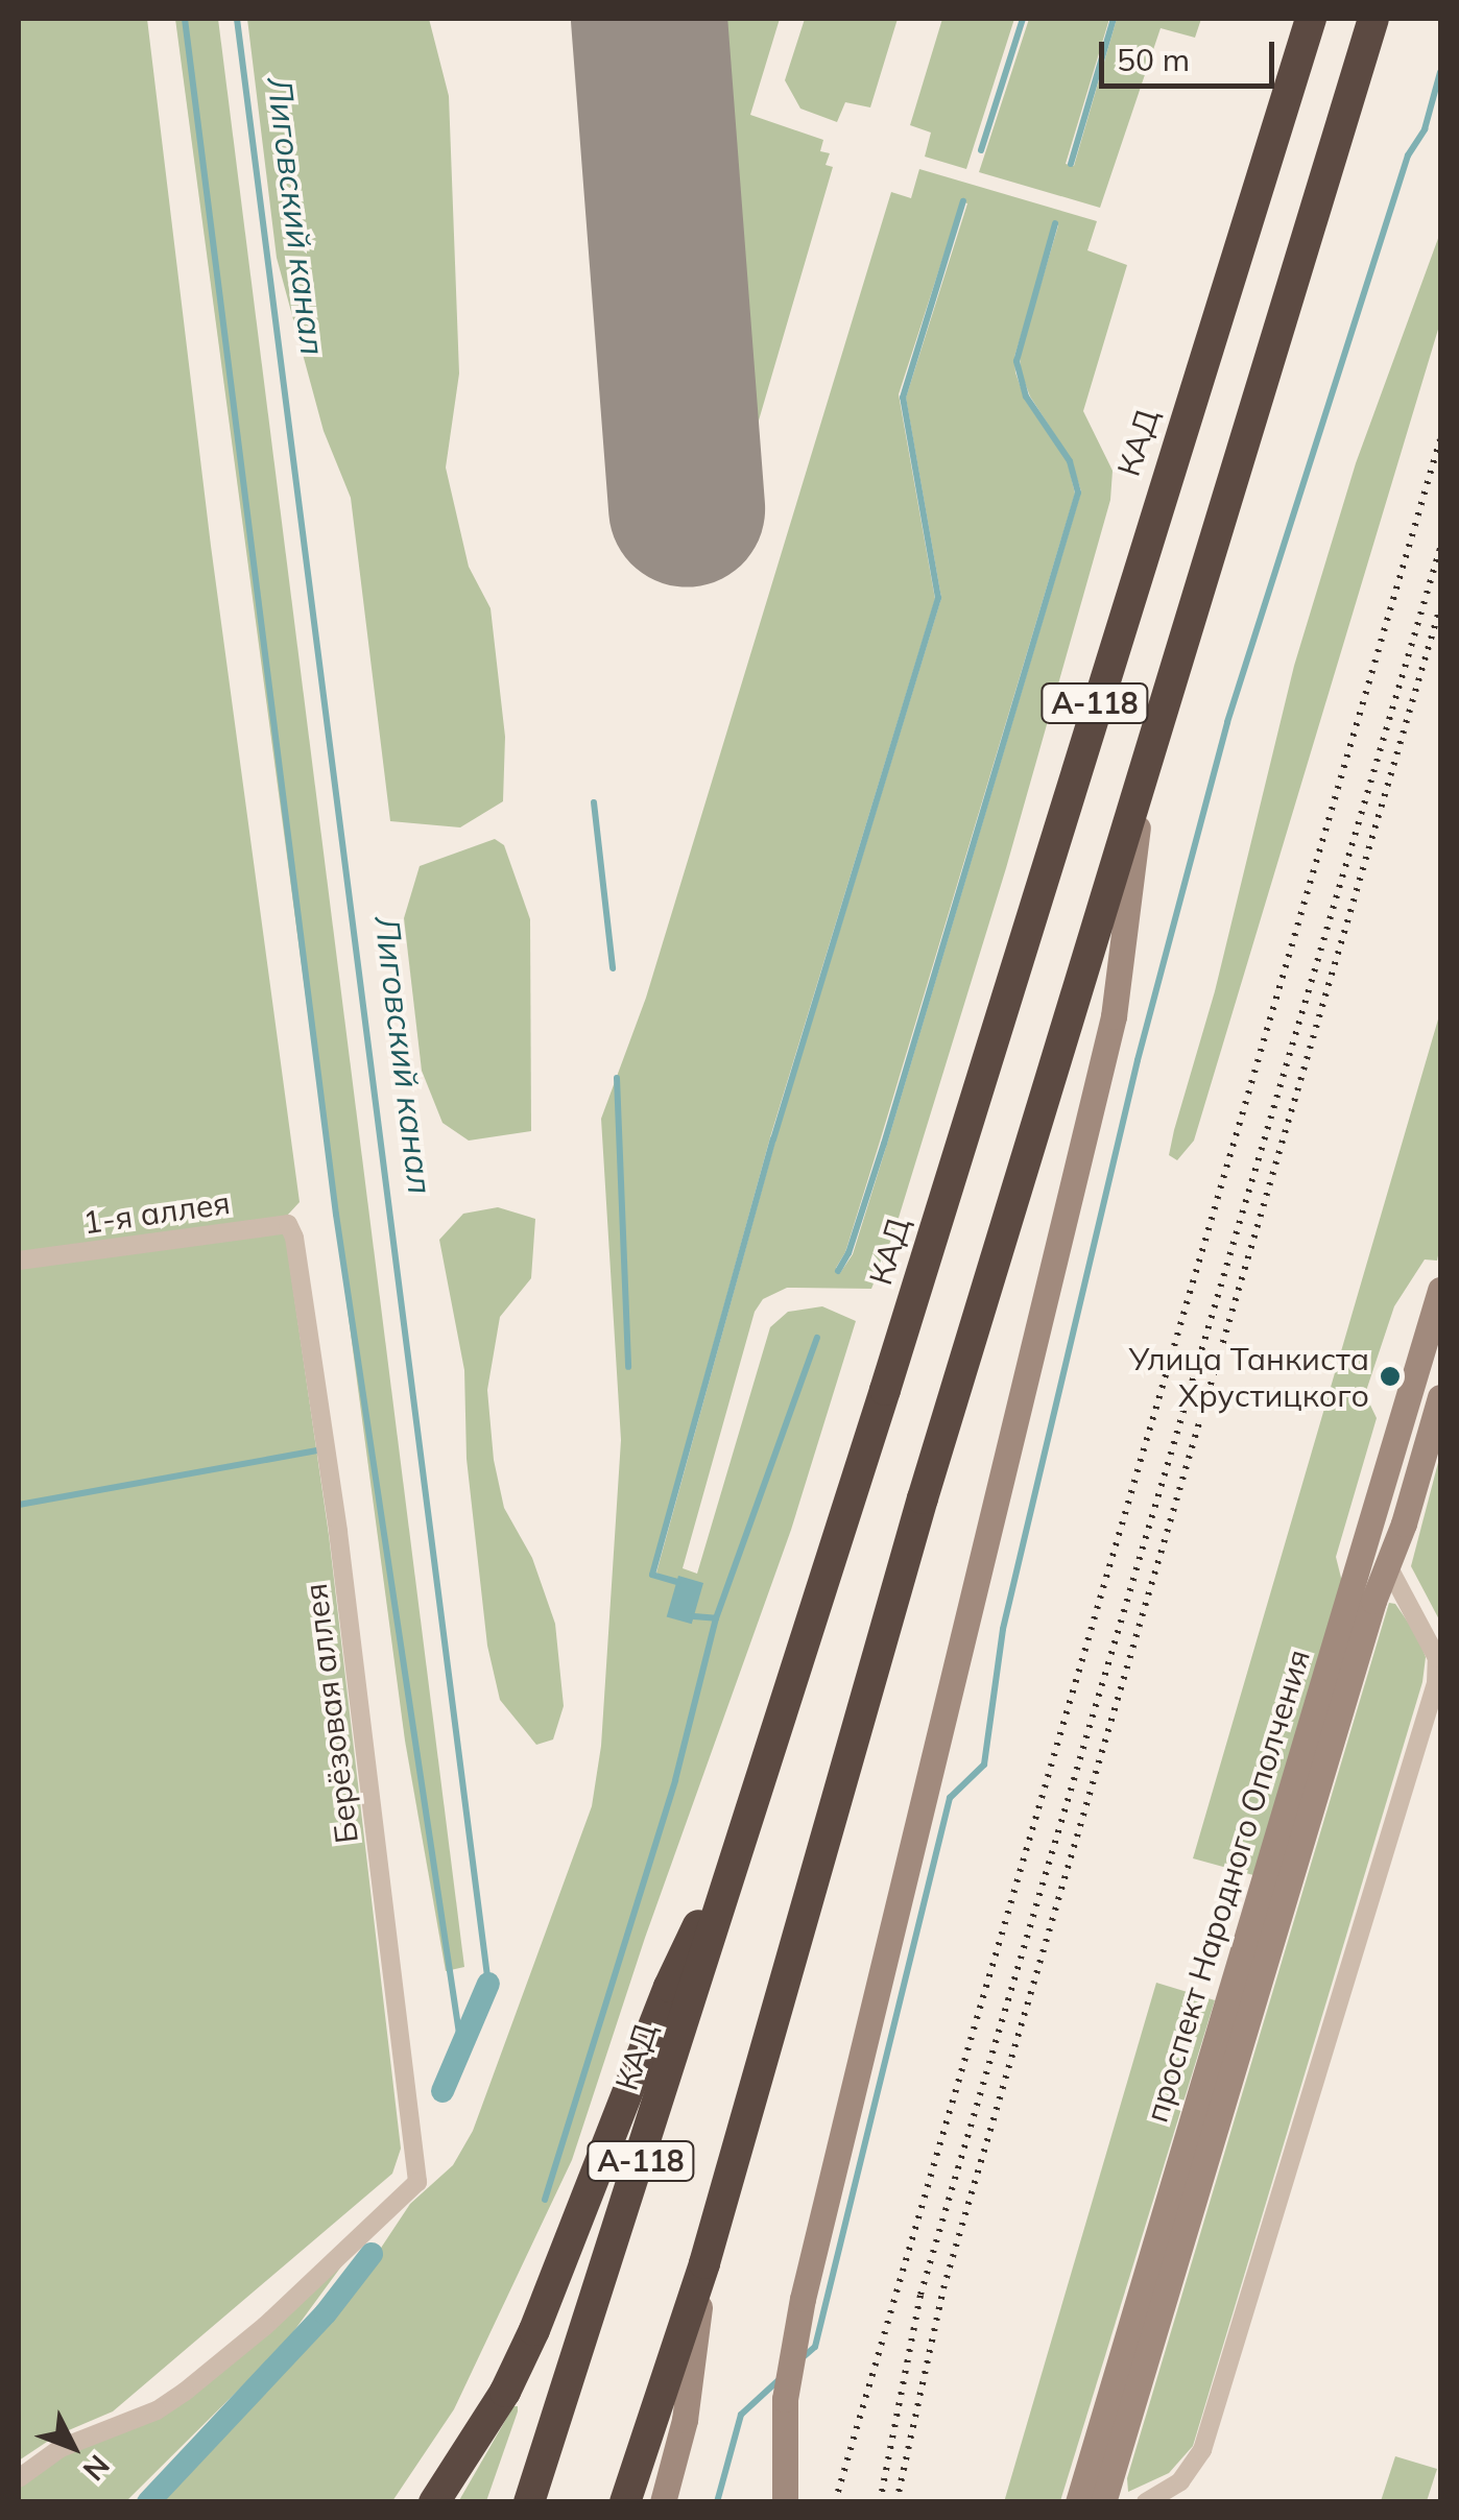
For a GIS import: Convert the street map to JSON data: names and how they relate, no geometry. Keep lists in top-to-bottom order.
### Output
{
  "streets": {
    "highway": ["КАД", "А-118"],
    "main road": ["проспект Народного Ополчения"],
    "street": ["1-я аллея", "Берёзовая аллея"]
  },
  "crossings": [
    ["1-я аллея", "Берёзовая аллея"]
  ],
  "water": ["Лиговский канал"],
  "places": ["Улица Танкиста Хрустицкого"],
  "scale_bar": "50 m",
  "north": "bottom right"
}
